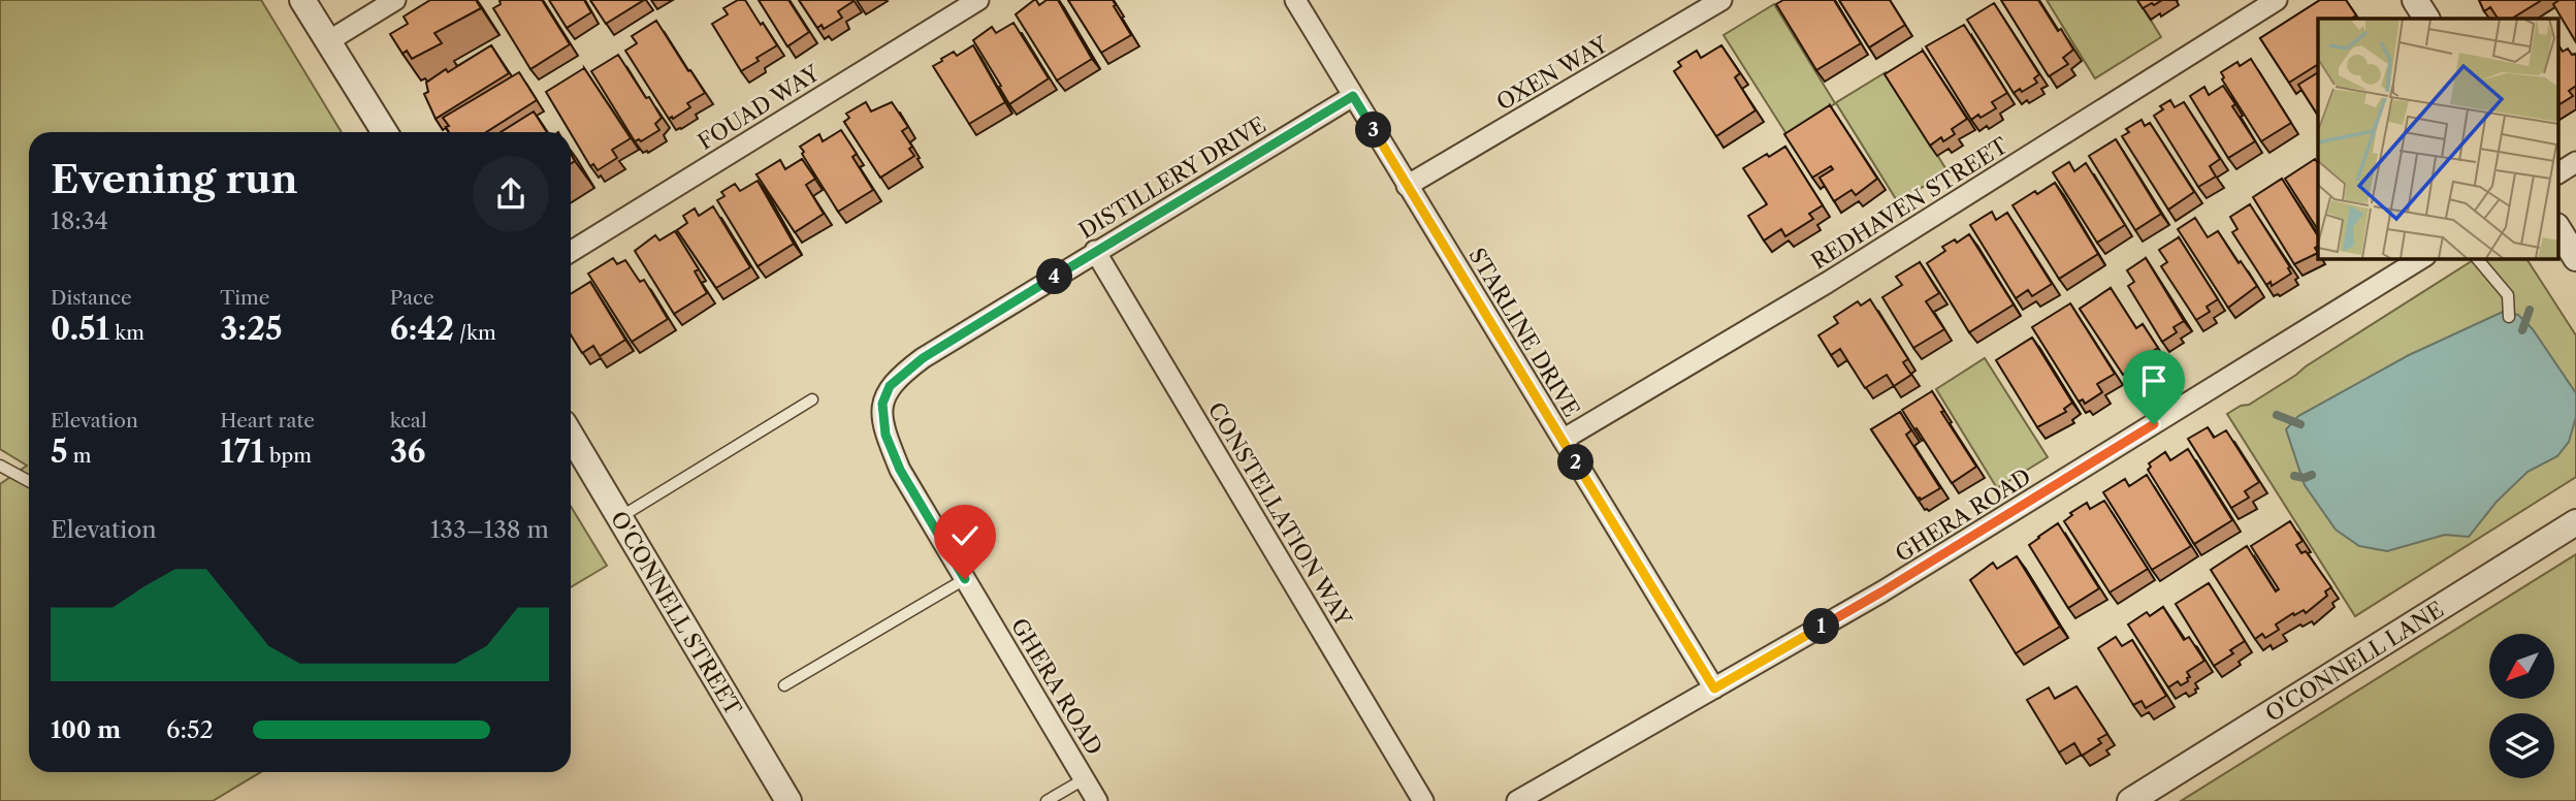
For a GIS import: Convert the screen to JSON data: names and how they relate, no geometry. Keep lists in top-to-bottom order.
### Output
{
  "streets": {
    "street": [
      "OXEN WAY",
      "FOUAD WAY",
      "DISTILLERY DRIVE",
      "REDHAVEN STREET",
      "STARLINE DRIVE",
      "CONSTELLATION WAY",
      "GHERA ROAD",
      "O'CONNELL STREET",
      "O'CONNELL LANE"
    ]
  },
  "crossings": [
    ["OXEN WAY", "STARLINE DRIVE"],
    ["DISTILLERY DRIVE", "STARLINE DRIVE"],
    ["DISTILLERY DRIVE", "CONSTELLATION WAY"],
    ["DISTILLERY DRIVE", "GHERA ROAD"],
    ["REDHAVEN STREET", "STARLINE DRIVE"],
    ["STARLINE DRIVE", "GHERA ROAD"]
  ],
  "north": "bottom left",
  "page": {
    "pins": [
      "3",
      "4",
      "2",
      "1"
    ],
    "heading": ["Evening run", "18:34"],
    "stats": [
      ["Distance", "0.51 km"],
      ["Time", "3:25"],
      ["Pace", "6:42 /km"],
      ["Elevation", "5 m"],
      ["Heart rate", "171 bpm"],
      ["kcal", "36"]
    ],
    "chart": ["Elevation", "133–138 m"],
    "list": [
      {
        "name": "100 m",
        "note": "6:52"
      }
    ]
  }
}
